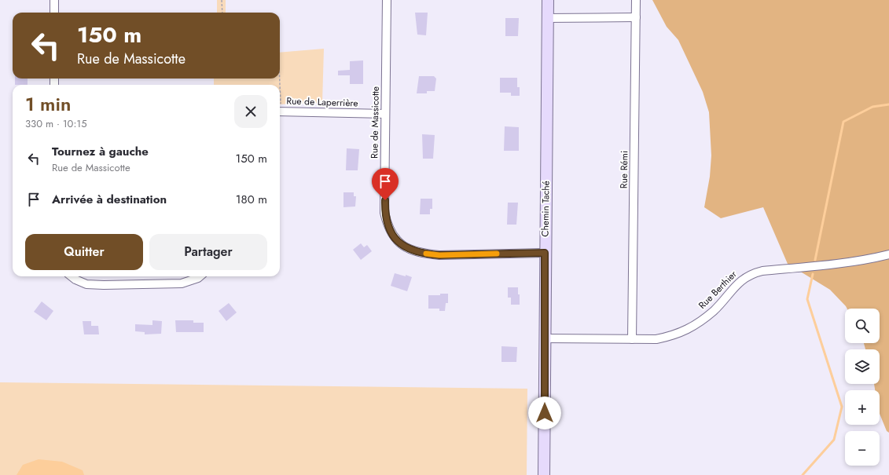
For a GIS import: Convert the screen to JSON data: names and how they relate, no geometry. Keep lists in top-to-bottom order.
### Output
{
  "streets": {
    "street": [
      "Rue de Laperrière",
      "Rue de Massicotte",
      "Rue Rémi",
      "Chemin Taché",
      "Rue Berthier"
    ]
  },
  "crossings": [
    ["Rue de Laperrière", "Rue de Massicotte"],
    ["Rue de Massicotte", "Chemin Taché"],
    ["Rue Rémi", "Rue Berthier"],
    ["Chemin Taché", "Rue Berthier"]
  ],
  "page": {
    "turn": ["150 m", "Rue de Massicotte"],
    "heading": ["1 min", "330 m · 10:15"],
    "list": [
      {
        "name": "Tournez à gauche",
        "note": "Rue de Massicotte",
        "value": "150 m"
      },
      {
        "name": "Arrivée à destination",
        "value": "180 m"
      }
    ],
    "buttons": ["Quitter", "Partager"],
    "map_buttons": ["+", "−"]
  }
}
